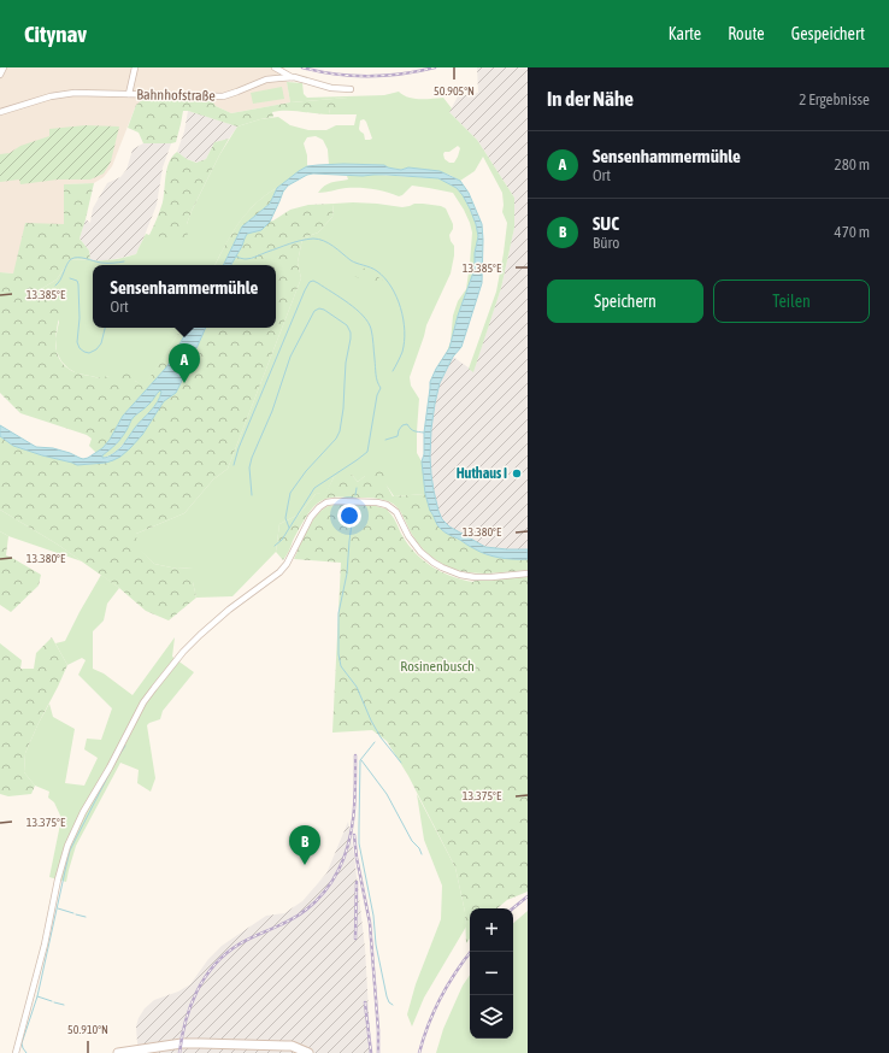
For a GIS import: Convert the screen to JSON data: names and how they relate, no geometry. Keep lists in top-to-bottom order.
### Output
{
  "streets": {
    "street": ["Bahnhofstraße"]
  },
  "parks": ["Rosinenbusch"],
  "places": ["Huthaus I"],
  "page": {
    "header": "Citynav",
    "nav": ["Karte", "Route", "Gespeichert"],
    "heading": ["In der Nähe", "2 Ergebnisse"],
    "list": [
      {
        "mark": "A",
        "name": "Sensenhammermühle",
        "note": "Ort",
        "value": "280 m"
      },
      {
        "mark": "B",
        "name": "SUC",
        "note": "Büro",
        "value": "470 m"
      }
    ],
    "popup": ["Sensenhammermühle", "Ort"],
    "buttons": ["Speichern", "Teilen"],
    "pins": ["A", "B"],
    "map_buttons": ["+", "−"]
  },
  "coordinates": [
    "50.905°N",
    "13.385°E",
    "13.380°E",
    "13.375°E",
    "50.910°N"
  ]
}
